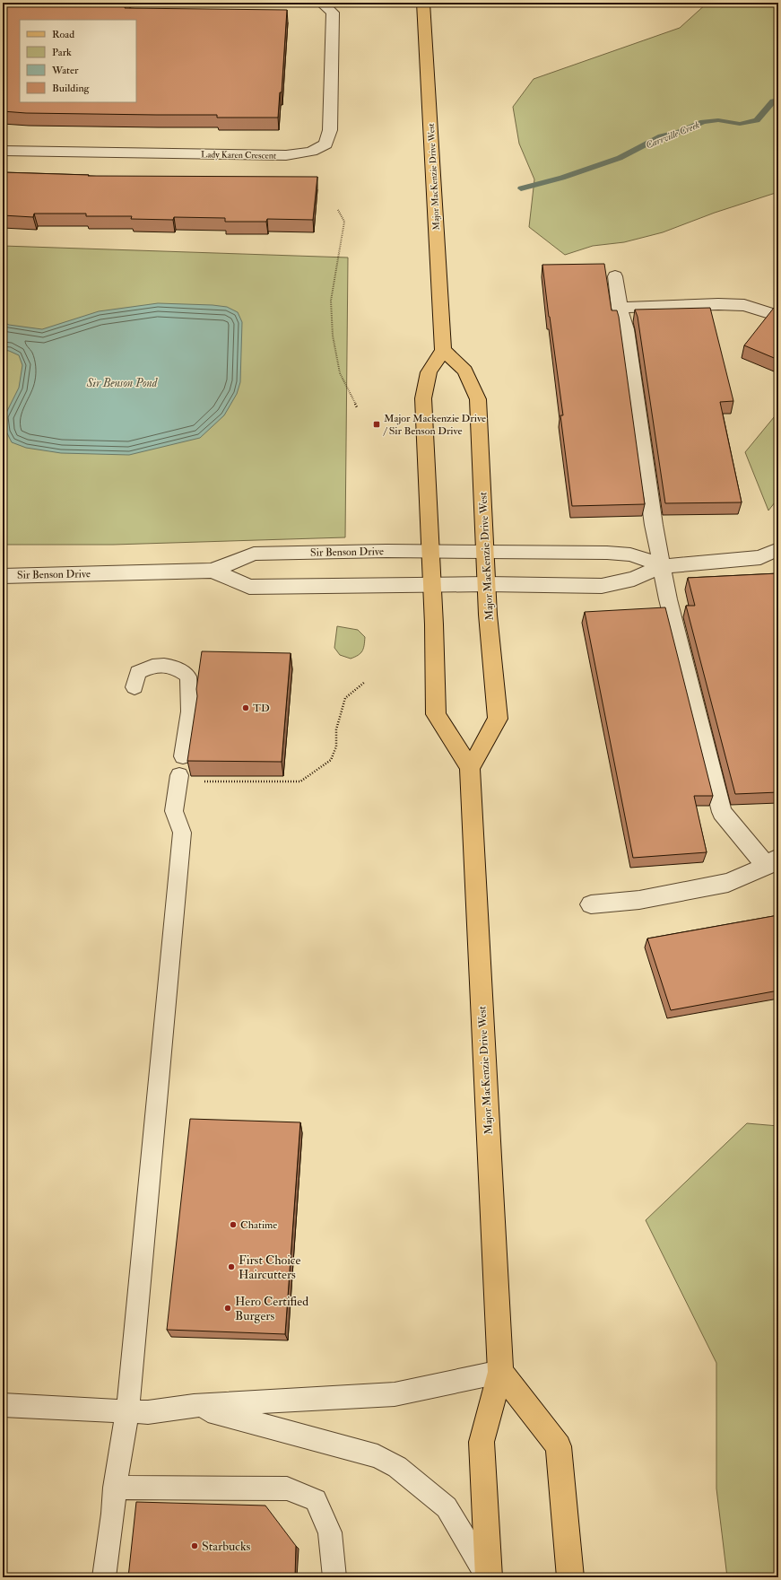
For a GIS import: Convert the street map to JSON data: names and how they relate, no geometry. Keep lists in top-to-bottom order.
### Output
{
  "streets": {
    "main road": ["Major MacKenzie Drive West"],
    "street": ["Lady Karen Crescent", "Sir Benson Drive"]
  },
  "crossings": [
    ["Major MacKenzie Drive West", "Sir Benson Drive"]
  ],
  "water": ["Carrville Creek", "Sir Benson Pond"],
  "places": {
    "transit": ["Major Mackenzie Drive / Sir Benson Drive"],
    "other": [
      "TD",
      "Chatime",
      "First Choice Haircutters",
      "Hero Certified Burgers",
      "Starbucks"
    ]
  },
  "legend": [
    "Road",
    "Park",
    "Water",
    "Building"
  ]
}
